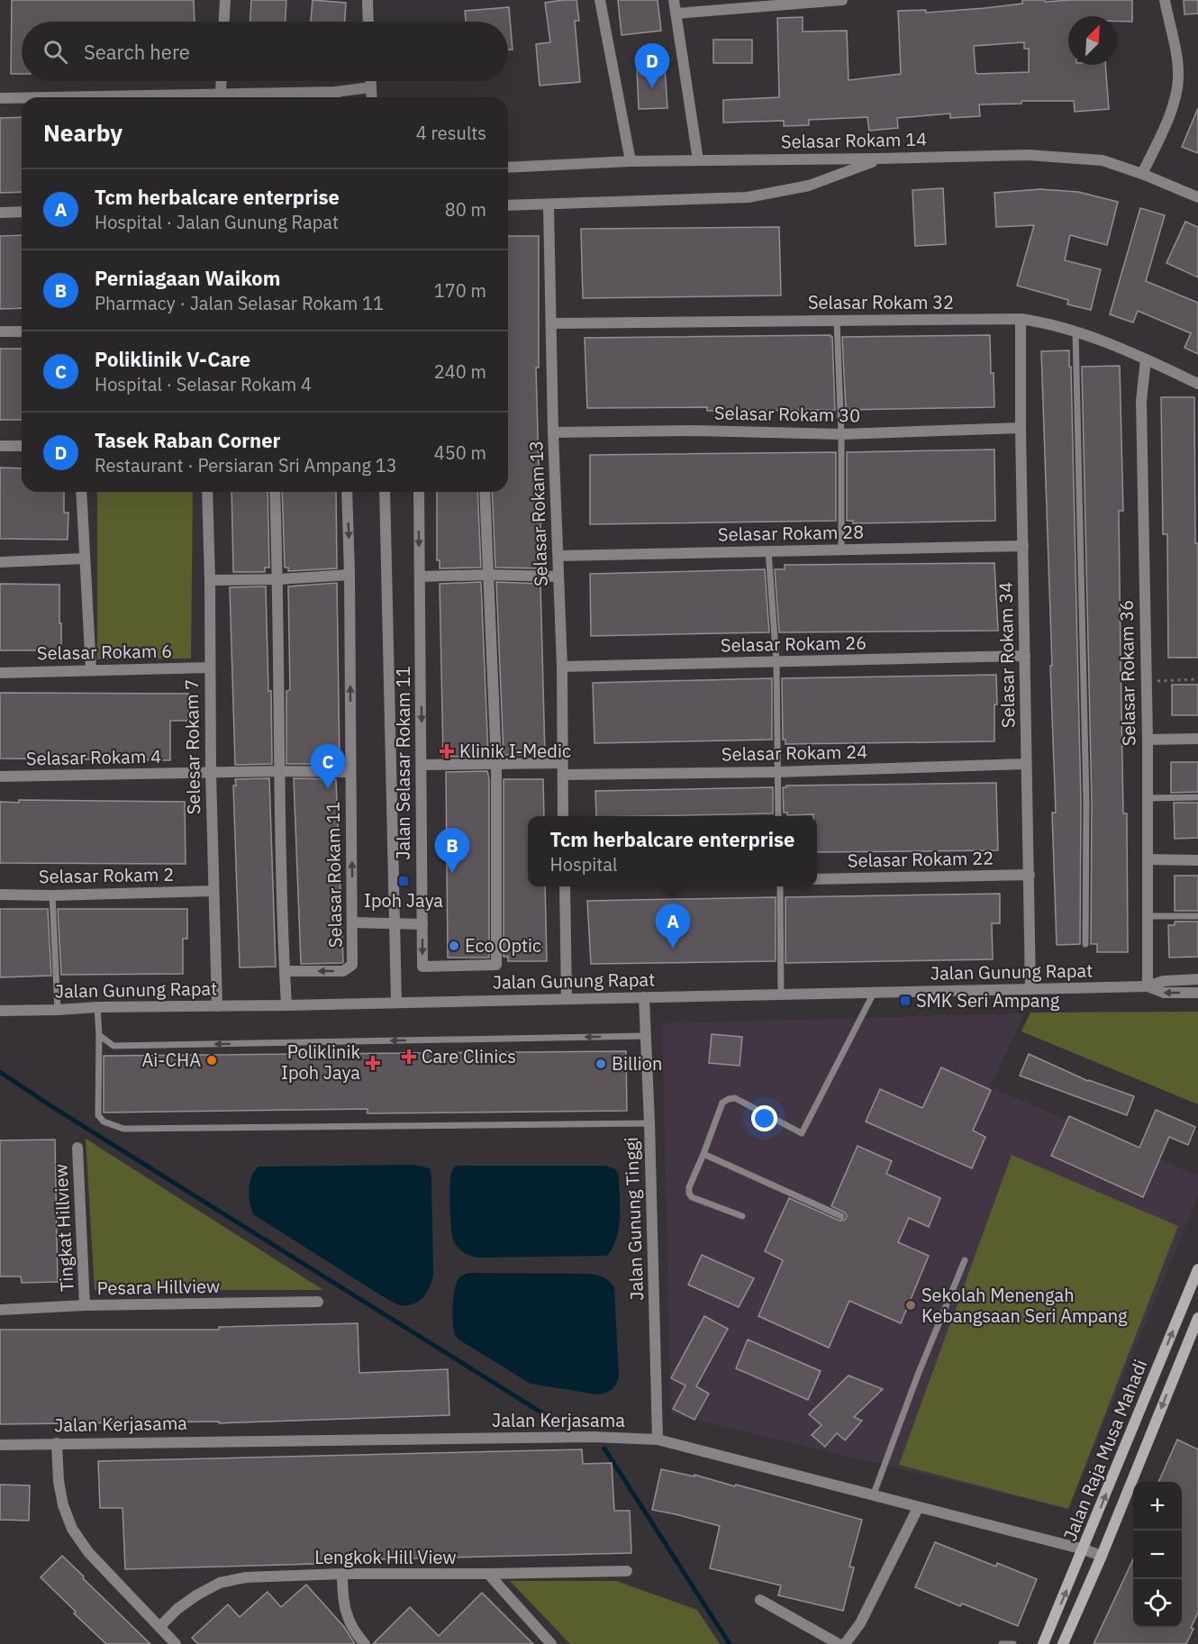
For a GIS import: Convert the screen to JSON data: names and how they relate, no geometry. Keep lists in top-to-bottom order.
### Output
{
  "streets": {
    "main road": ["Jalan Raja Musa Mahadi"],
    "street": [
      "Selasar Rokam 14",
      "Selasar Rokam 32",
      "Selasar Rokam 30",
      "Selasar Rokam 13",
      "Selasar Rokam 28",
      "Selasar Rokam 26",
      "Selasar Rokam 6",
      "Selasar Rokam 34",
      "Selasar Rokam 36",
      "Selesar Rokam 7",
      "Selasar Rokam 24",
      "Selasar Rokam 4",
      "Jalan Selasar Rokam 11",
      "Selasar Rokam 22",
      "Selasar Rokam 11",
      "Selasar Rokam 2",
      "Jalan Gunung Rapat",
      "Jalan Gunung Tinggi",
      "Tingkat Hillview",
      "Pesara Hillview",
      "Jalan Kerjasama",
      "Lengkok Hill View"
    ]
  },
  "crossings": [
    ["Selasar Rokam 32", "Selasar Rokam 13"],
    ["Selasar Rokam 32", "Selasar Rokam 34"],
    ["Selasar Rokam 32", "Selasar Rokam 36"],
    ["Selasar Rokam 30", "Selasar Rokam 13"],
    ["Selasar Rokam 30", "Selasar Rokam 34"],
    ["Selasar Rokam 13", "Selasar Rokam 28"],
    ["Selasar Rokam 13", "Selasar Rokam 26"],
    ["Selasar Rokam 13", "Selasar Rokam 24"],
    ["Selasar Rokam 28", "Selasar Rokam 34"],
    ["Selasar Rokam 26", "Selasar Rokam 34"],
    ["Selasar Rokam 6", "Selesar Rokam 7"],
    ["Selasar Rokam 34", "Selasar Rokam 24"],
    ["Selasar Rokam 34", "Selasar Rokam 22"],
    ["Selasar Rokam 34", "Jalan Gunung Rapat"],
    ["Selasar Rokam 36", "Jalan Gunung Rapat"],
    ["Selesar Rokam 7", "Selasar Rokam 4"],
    ["Selesar Rokam 7", "Selasar Rokam 2"],
    ["Selesar Rokam 7", "Jalan Gunung Rapat"],
    ["Selasar Rokam 24", "Jalan Selasar Rokam 11"],
    ["Selasar Rokam 4", "Selasar Rokam 11"],
    ["Jalan Gunung Rapat", "Jalan Gunung Tinggi"],
    ["Jalan Gunung Tinggi", "Jalan Kerjasama"],
    ["Tingkat Hillview", "Pesara Hillview"],
    ["Jalan Kerjasama", "Jalan Raja Musa Mahadi"]
  ],
  "places": {
    "health": ["Klinik I-Medic", "Care Clinics", "Poliklinik Ipoh Jaya"],
    "transit": ["Ipoh Jaya", "SMK Seri Ampang"],
    "other": [
      "Eco Optic",
      "Ai-CHA",
      "Billion",
      "Sekolah Menengah Kebangsaan Seri Ampang"
    ]
  },
  "north": "top right",
  "page": {
    "search": "Search here",
    "pins": [
      "D",
      "C",
      "B",
      "A"
    ],
    "heading": ["Nearby", "4 results"],
    "list": [
      {
        "mark": "A",
        "name": "Tcm herbalcare enterprise",
        "note": "Hospital · Jalan Gunung Rapat",
        "value": "80 m"
      },
      {
        "mark": "B",
        "name": "Perniagaan Waikom",
        "note": "Pharmacy · Jalan Selasar Rokam 11",
        "value": "170 m"
      },
      {
        "mark": "C",
        "name": "Poliklinik V-Care",
        "note": "Hospital · Selasar Rokam 4",
        "value": "240 m"
      },
      {
        "mark": "D",
        "name": "Tasek Raban Corner",
        "note": "Restaurant · Persiaran Sri Ampang 13",
        "value": "450 m"
      }
    ],
    "popup": ["Tcm herbalcare enterprise", "Hospital"],
    "map_buttons": ["+", "−"]
  }
}
